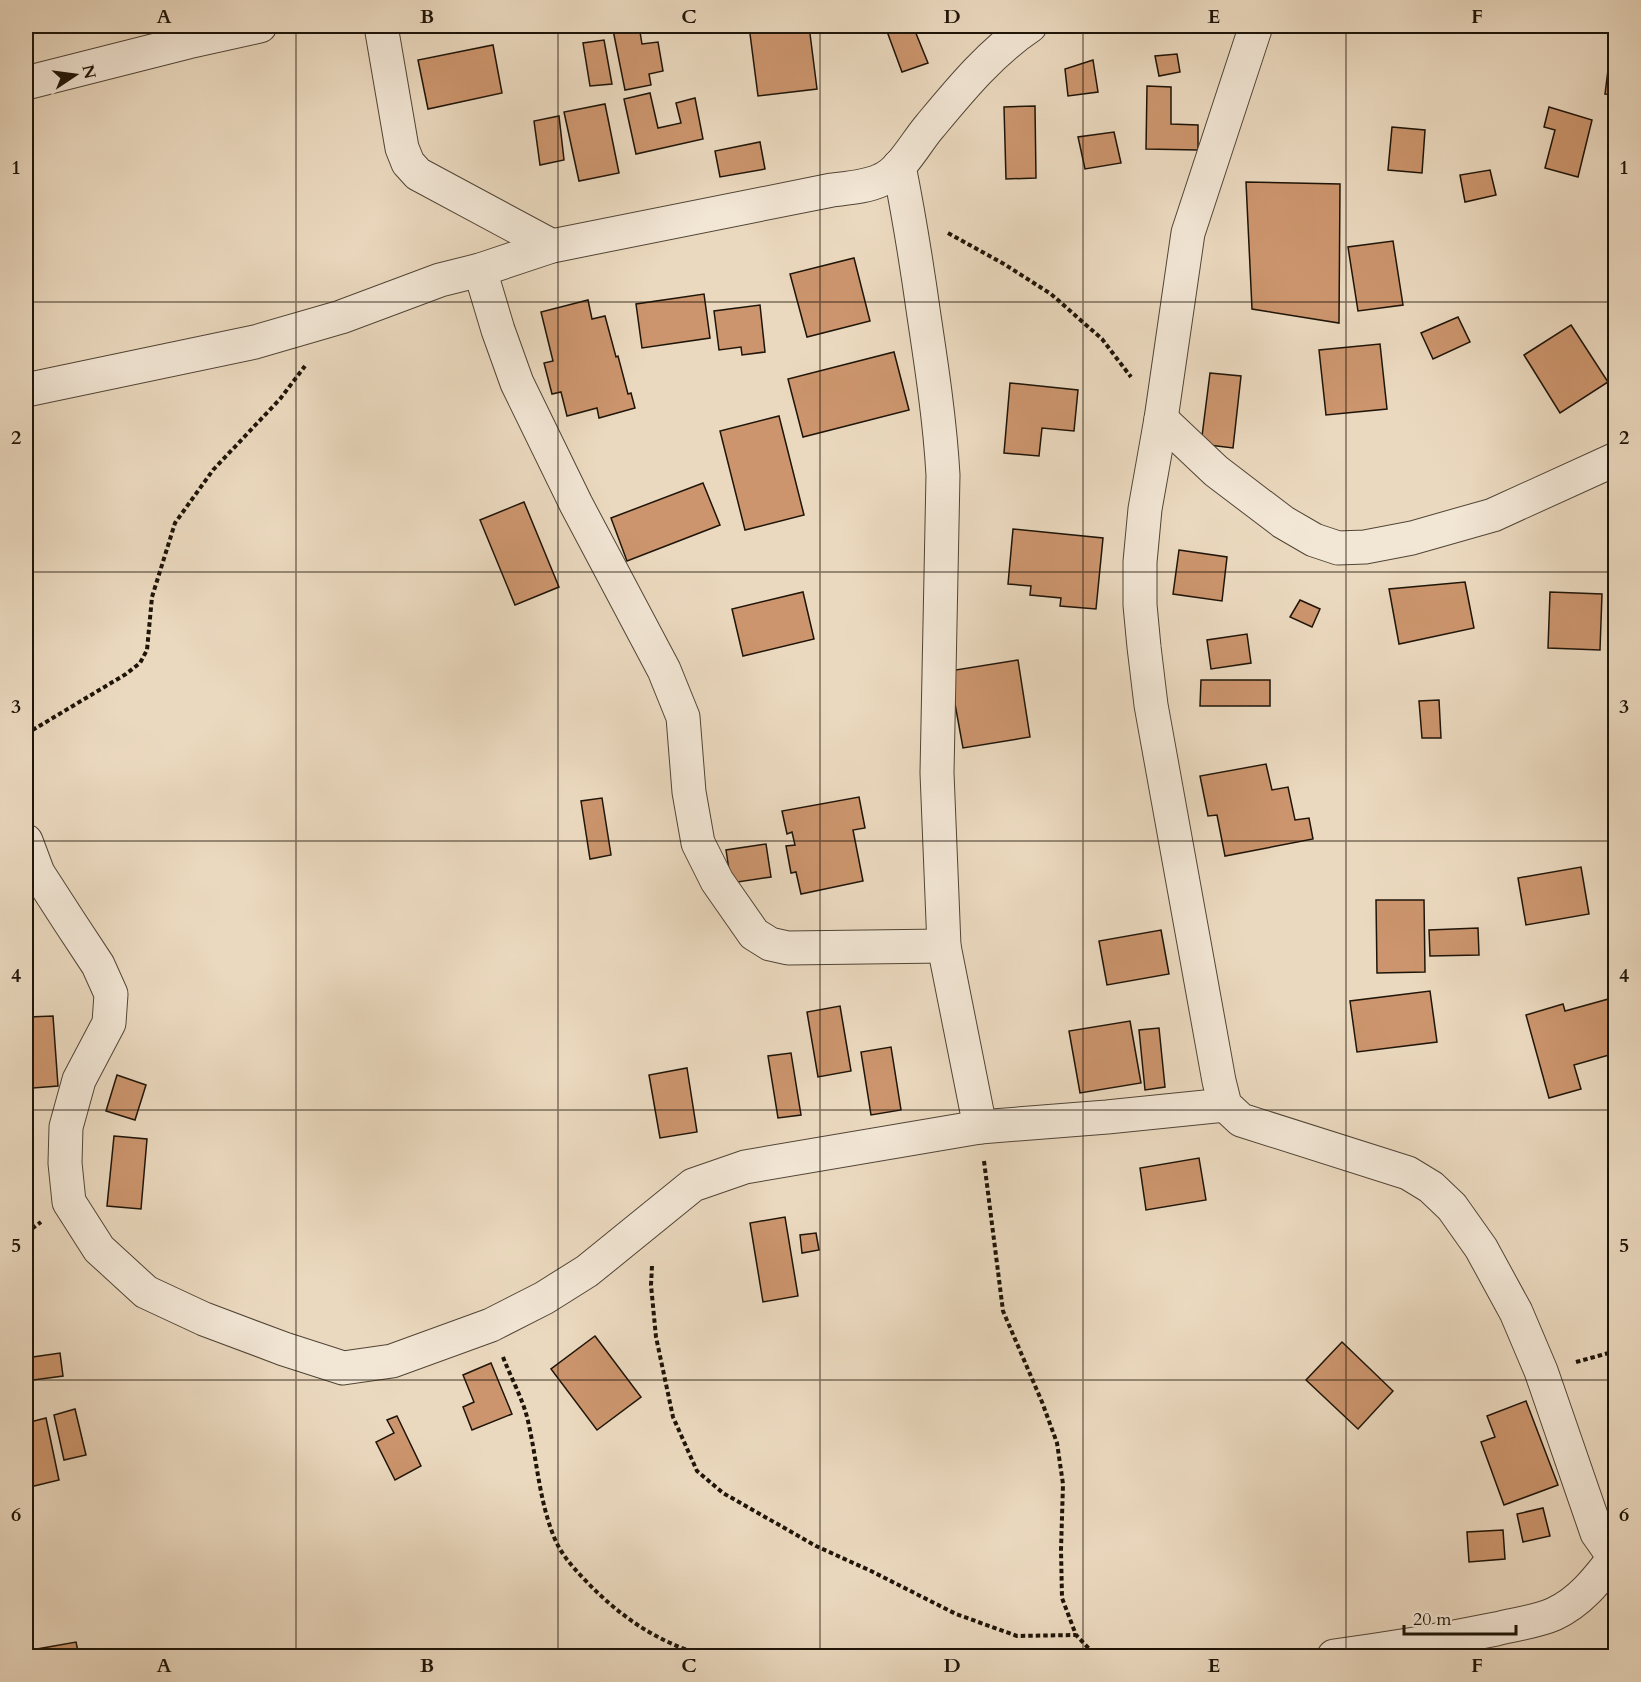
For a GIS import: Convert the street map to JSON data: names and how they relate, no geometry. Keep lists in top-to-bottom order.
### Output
{
  "scale_bar": "20 m",
  "north": "right",
  "grid": {
    "columns": [
      "A",
      "B",
      "C",
      "D",
      "E",
      "F"
    ],
    "rows": [
      "1",
      "2",
      "3",
      "4",
      "5",
      "6"
    ]
  }
}
